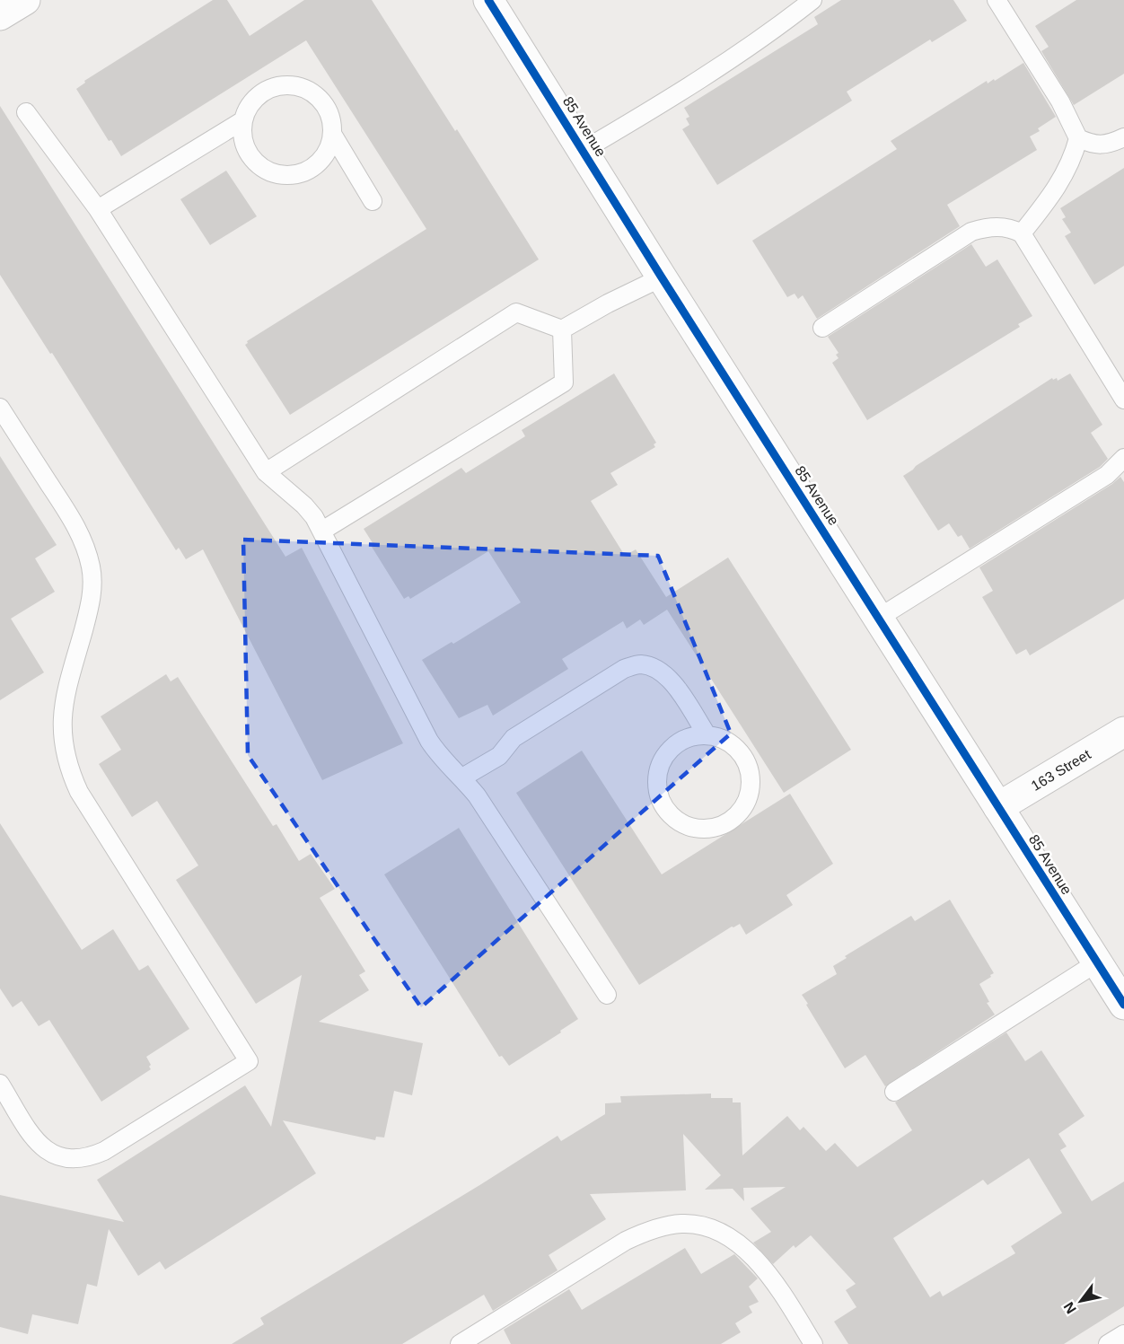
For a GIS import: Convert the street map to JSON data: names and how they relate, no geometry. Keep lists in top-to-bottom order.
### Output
{
  "streets": {
    "street": ["85 Avenue", "163 Street"]
  },
  "crossings": [
    ["85 Avenue", "163 Street"]
  ],
  "north": "bottom left"
}
